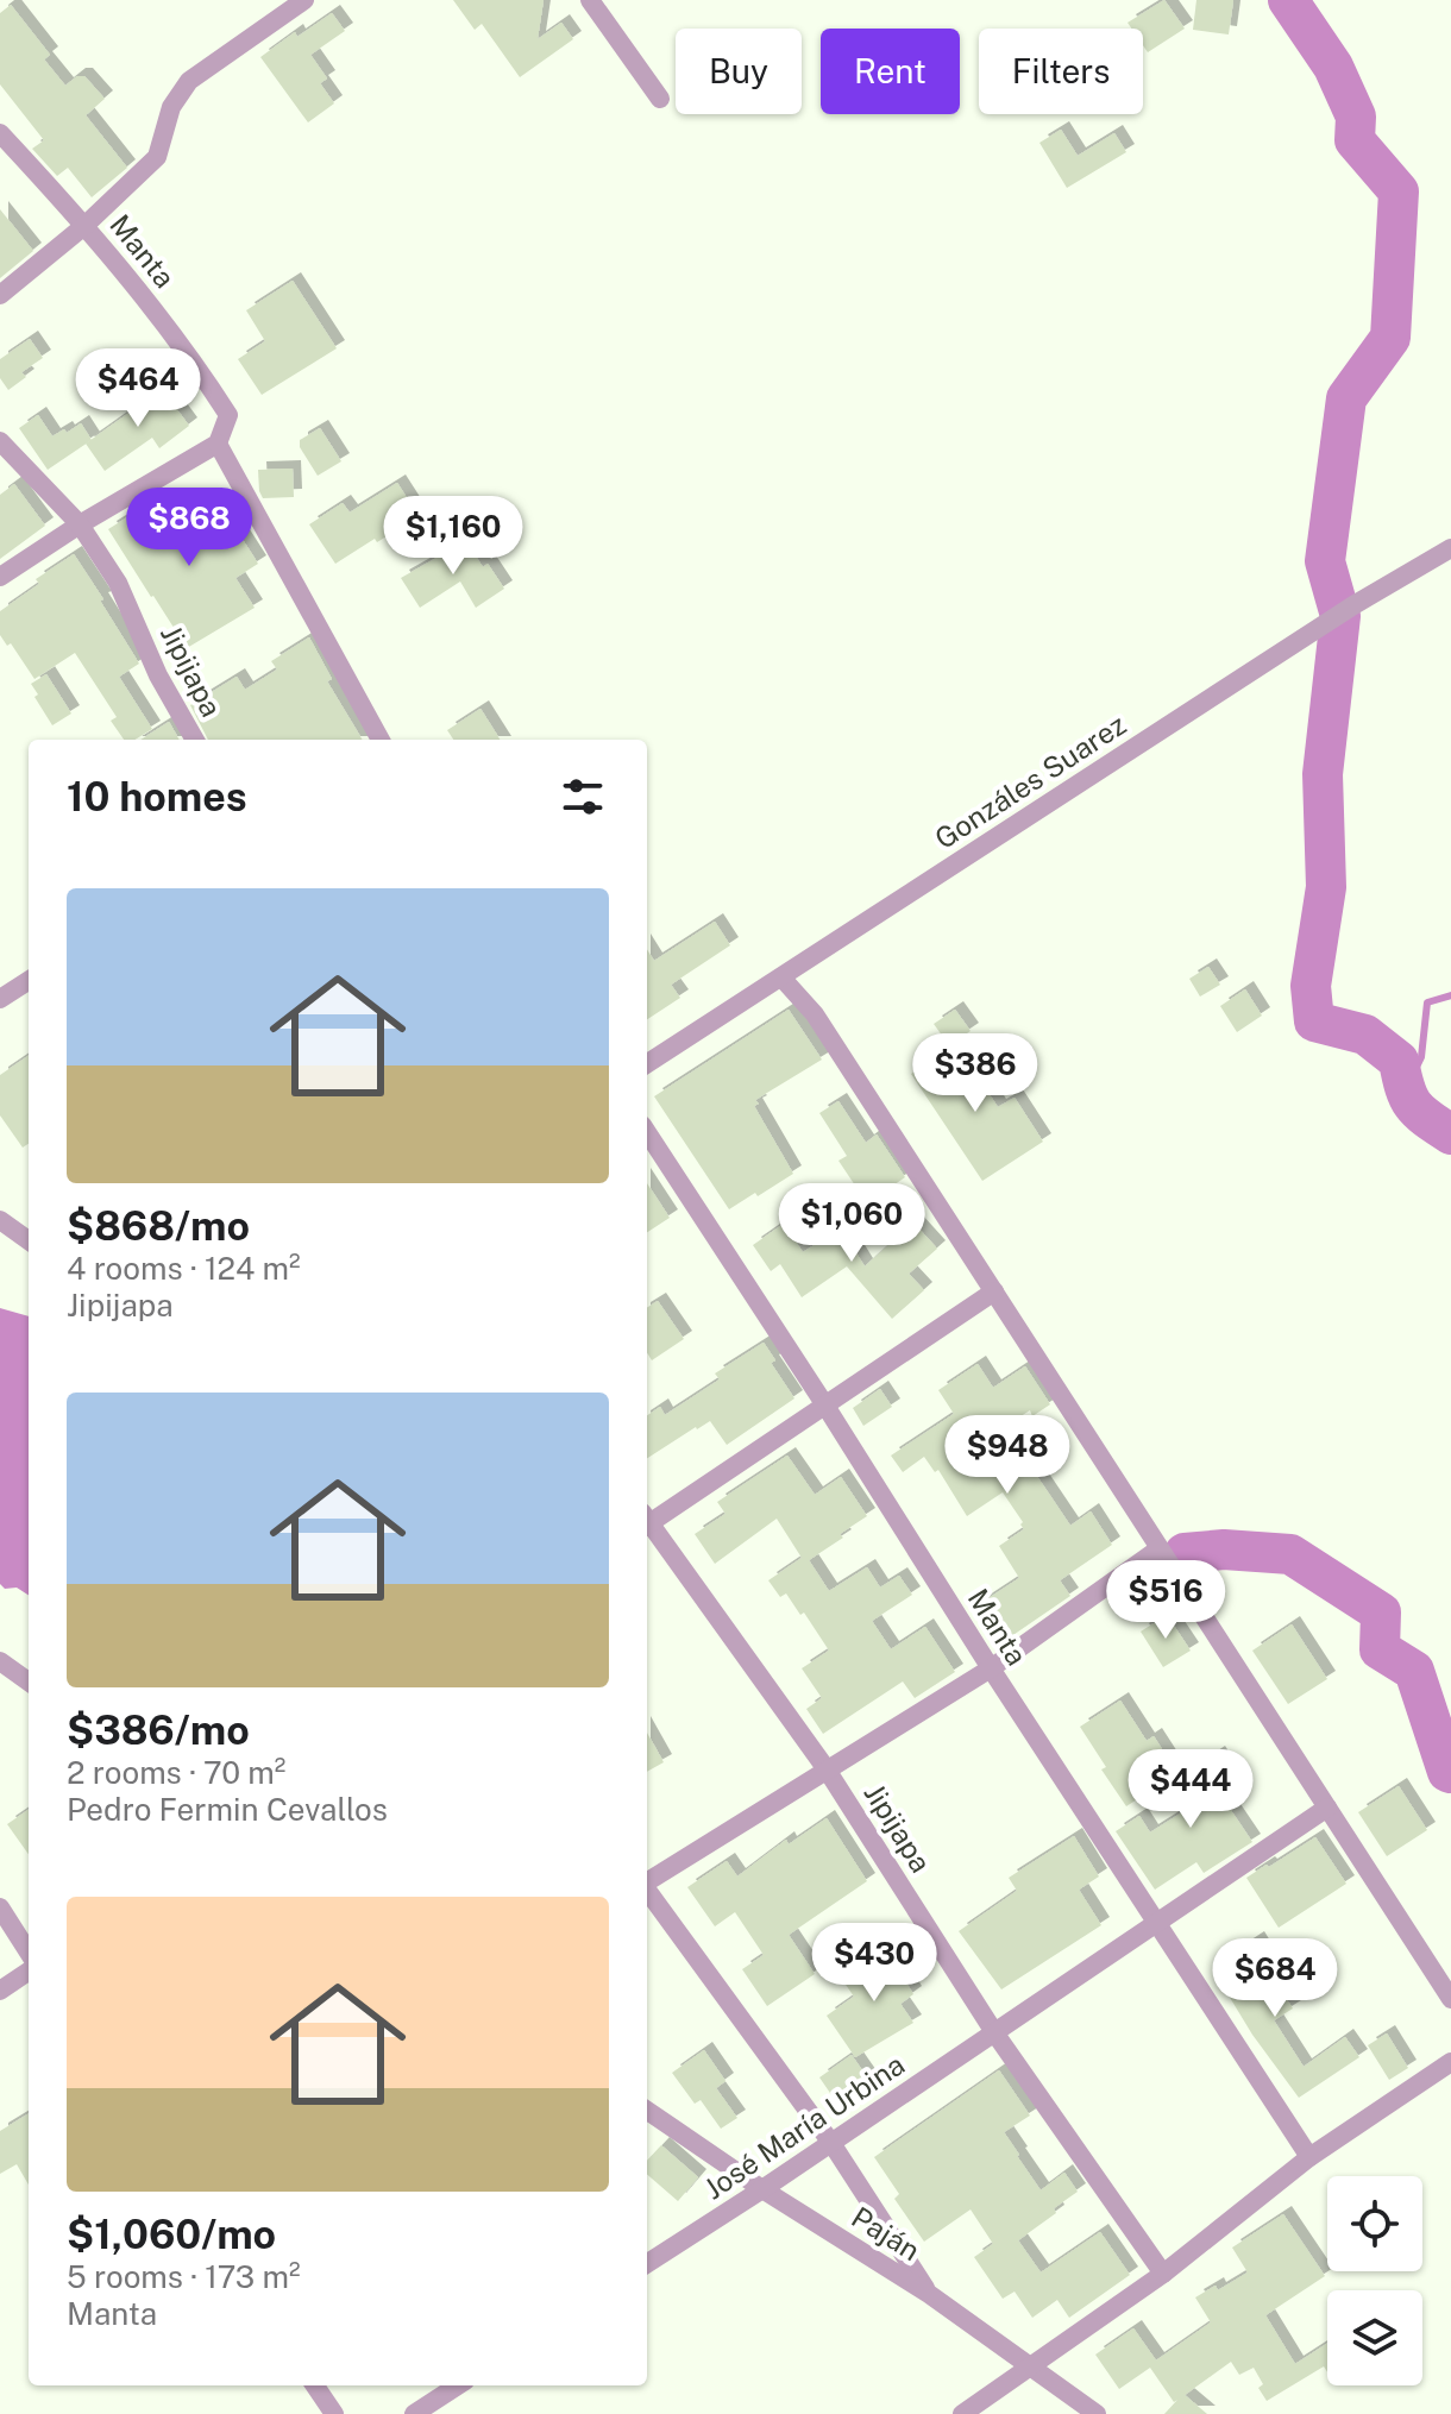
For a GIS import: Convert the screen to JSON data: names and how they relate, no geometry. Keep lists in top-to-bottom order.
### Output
{
  "streets": {
    "street": [
      "Manta",
      "Jipijapa",
      "Gonzáles Suarez",
      "José María Urbina",
      "Paján"
    ]
  },
  "crossings": [
    ["Manta", "José María Urbina"],
    ["Jipijapa", "José María Urbina"],
    ["José María Urbina", "Paján"]
  ],
  "page": {
    "chip": ["Buy", "Rent", "Filters"],
    "price": [
      "$464",
      "$868",
      "$1,160",
      "$386",
      "$1,060",
      "$948",
      "$516",
      "$444",
      "$430",
      "$684"
    ],
    "heading": "10 homes",
    "list": [
      {
        "name": "$868/mo",
        "note": "4 rooms · 124 m² · Jipijapa"
      },
      {
        "name": "$386/mo",
        "note": "2 rooms · 70 m² · Pedro Fermin Cevallos"
      },
      {
        "name": "$1,060/mo",
        "note": "5 rooms · 173 m² · Manta"
      }
    ]
  }
}
